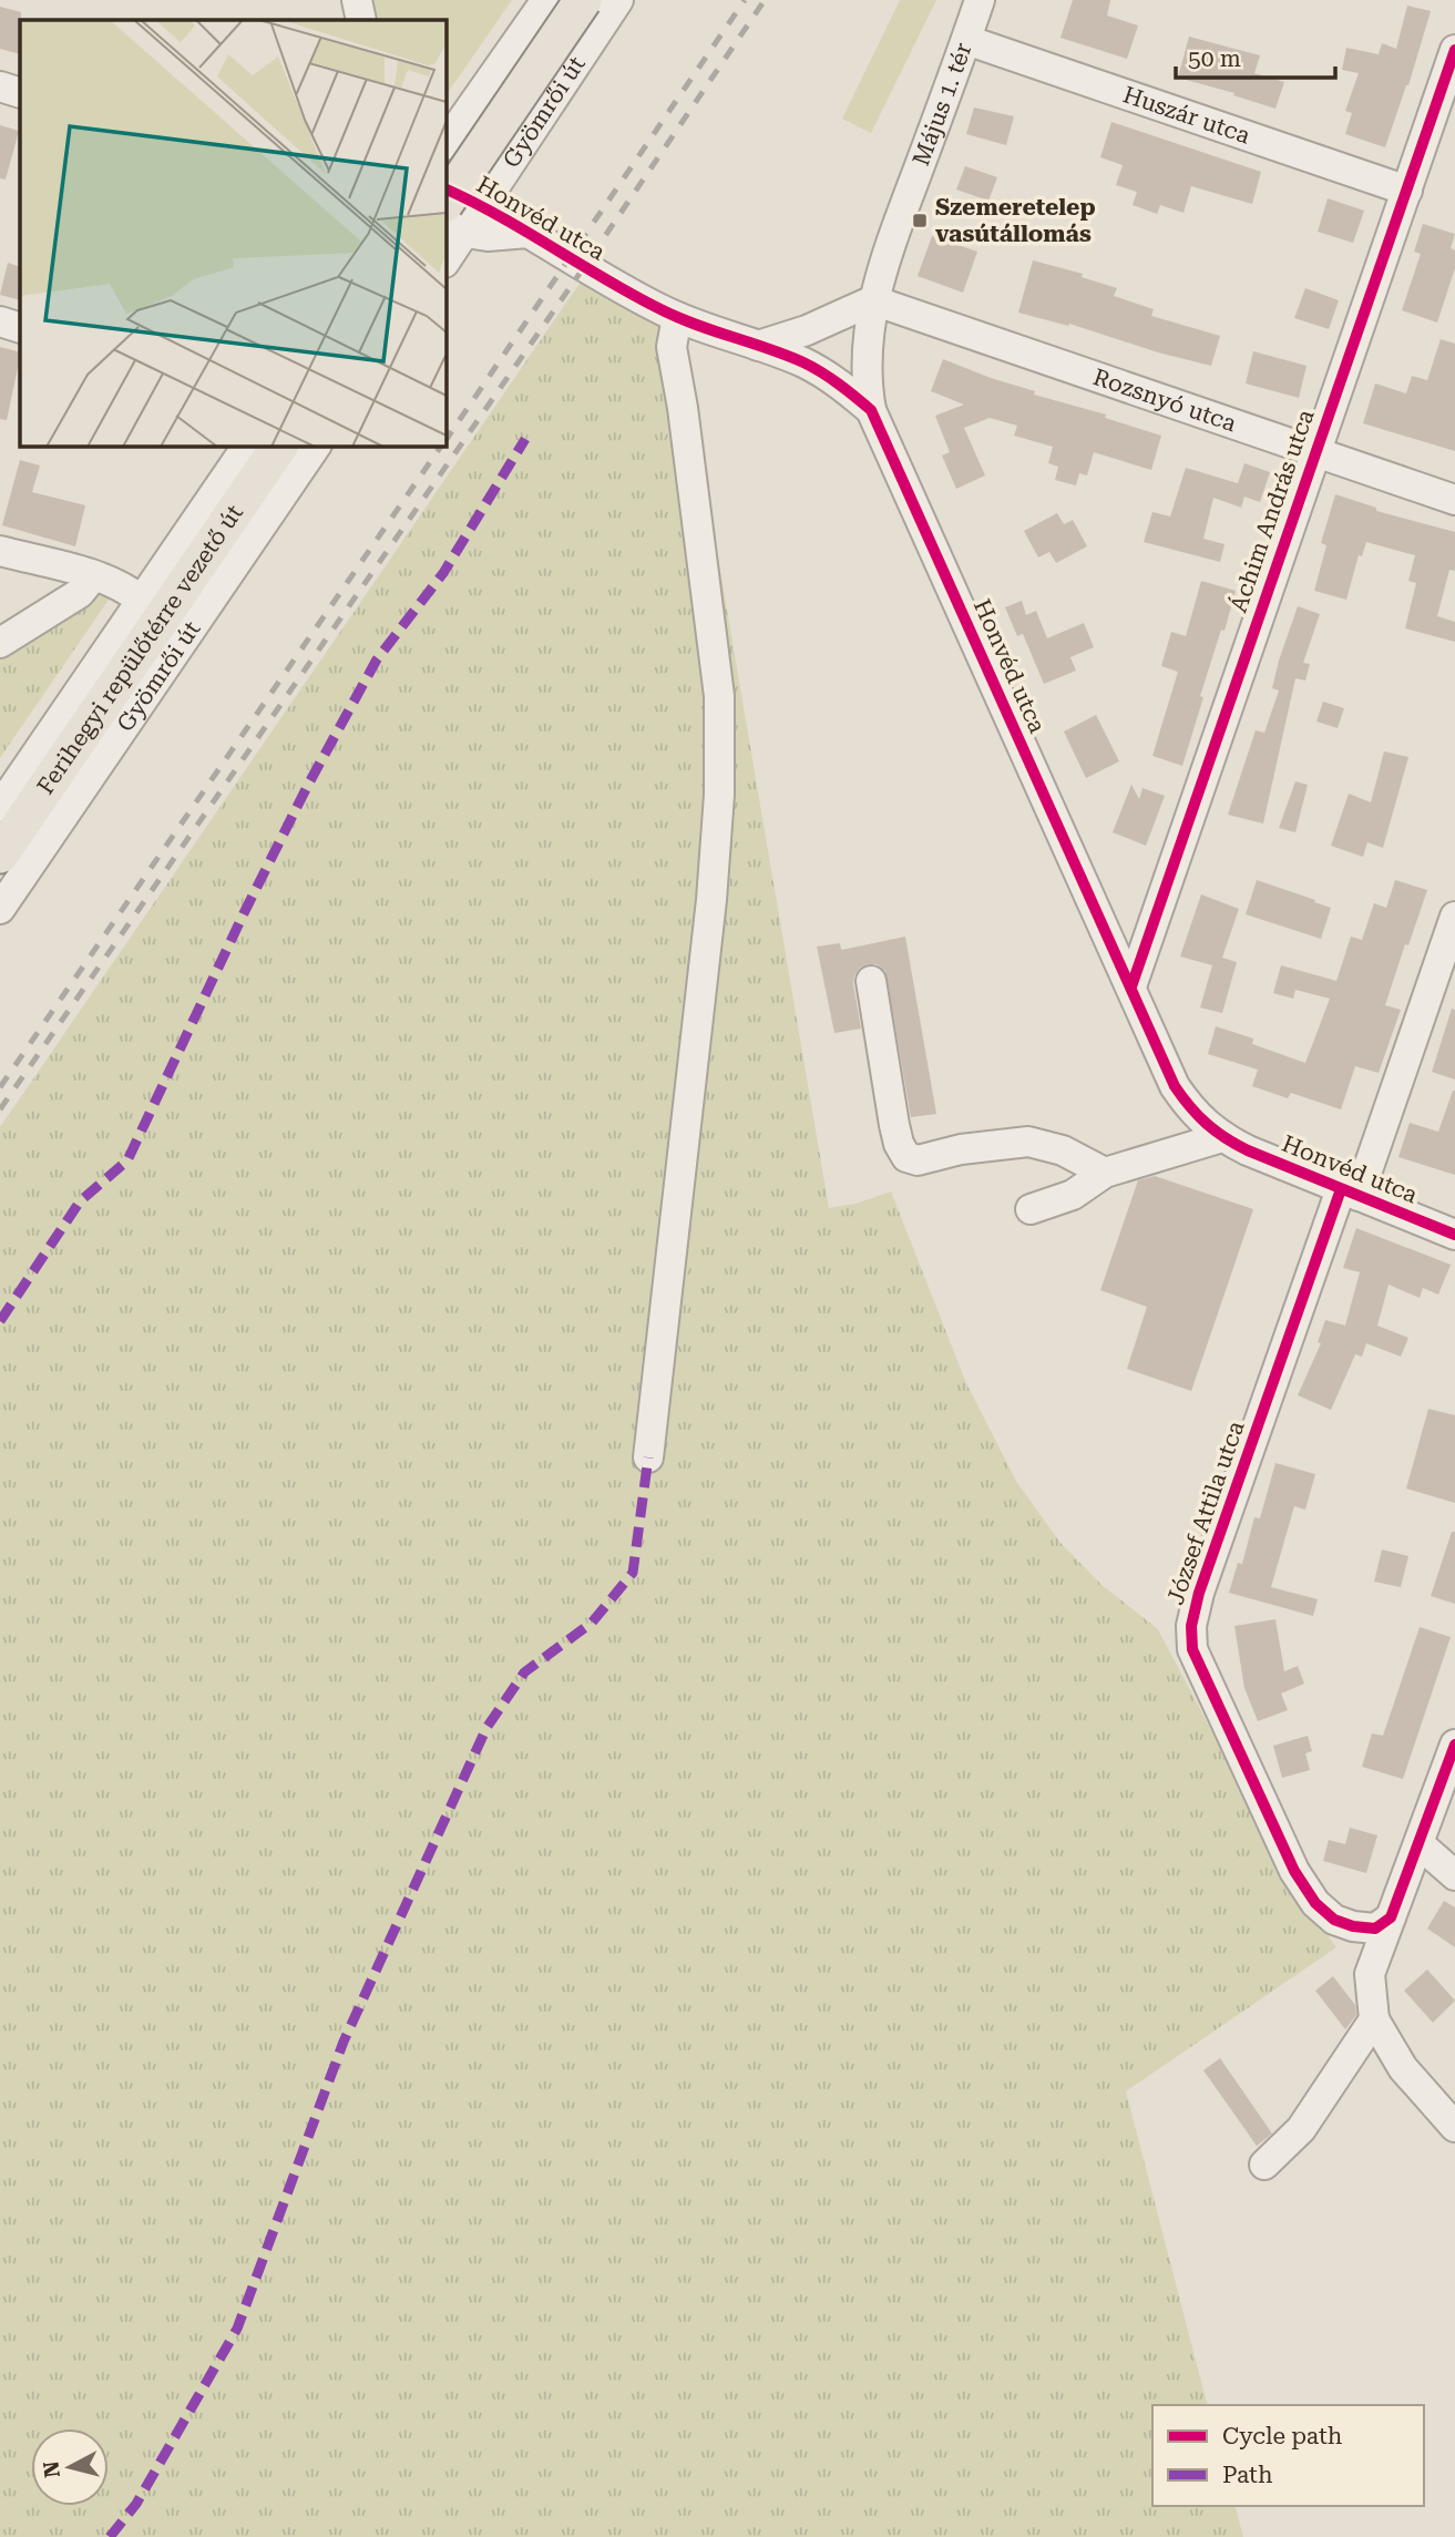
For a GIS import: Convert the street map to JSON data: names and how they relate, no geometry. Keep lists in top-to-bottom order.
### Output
{
  "streets": {
    "main road": ["Ferihegyi repülőtérre vezető út"],
    "street": [
      "Május 1. tér",
      "Gyömrői út",
      "Huszár utca",
      "Honvéd utca",
      "Rozsnyó utca",
      "Áchim András utca",
      "József Attila utca"
    ]
  },
  "crossings": [
    ["Május 1. tér", "Huszár utca"],
    ["Május 1. tér", "Rozsnyó utca"],
    ["Gyömrői út", "Honvéd utca"],
    ["Huszár utca", "Áchim András utca"],
    ["Honvéd utca", "Áchim András utca"],
    ["Honvéd utca", "József Attila utca"],
    ["Rozsnyó utca", "Áchim András utca"]
  ],
  "places": {
    "transit": ["Szemeretelep vasútállomás"]
  },
  "legend": ["Cycle path", "Path"],
  "scale_bar": "50 m",
  "north": "left"
}
